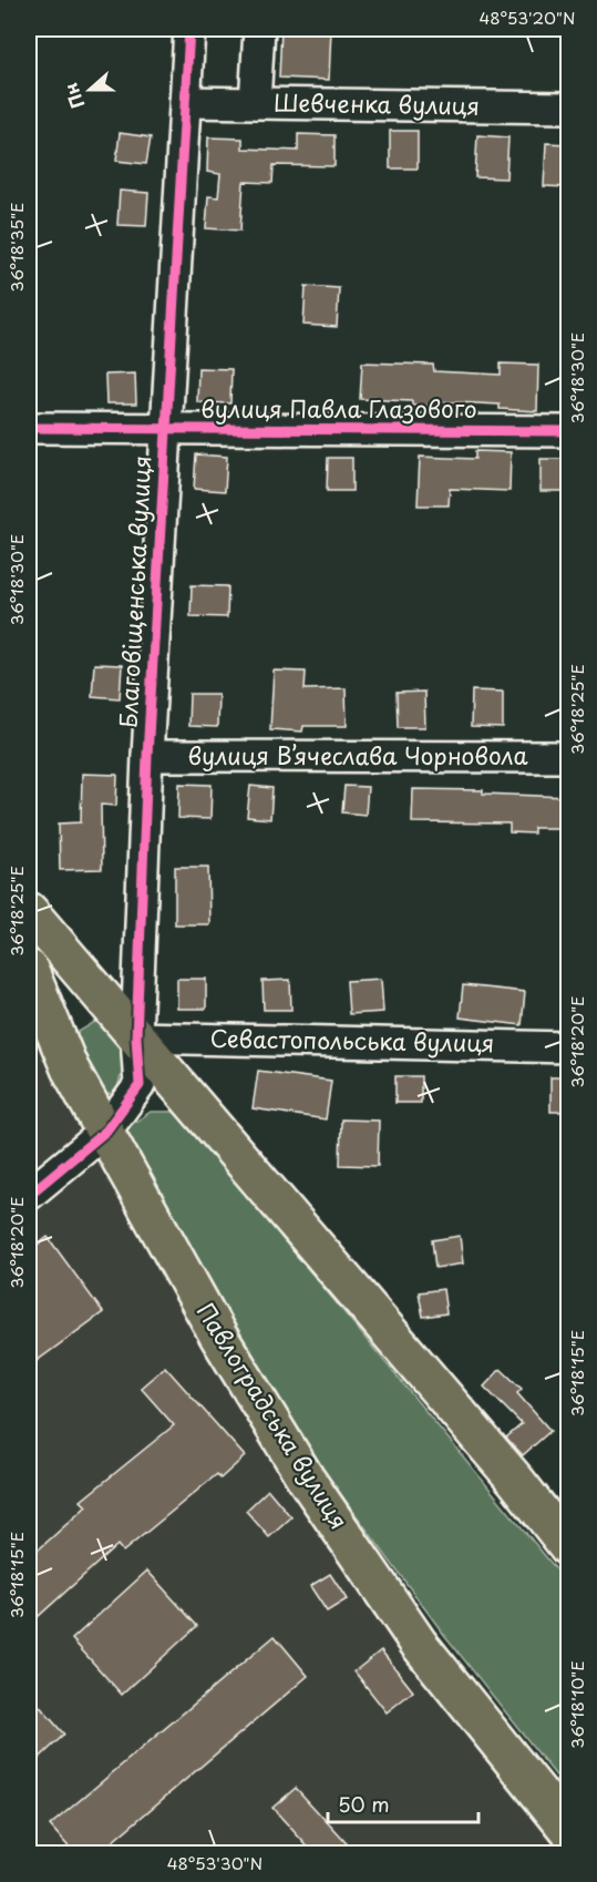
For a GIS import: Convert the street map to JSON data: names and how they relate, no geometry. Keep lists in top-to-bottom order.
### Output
{
  "streets": {
    "main road": ["Павлоградська вулиця"],
    "street": [
      "Шевченка вулиця",
      "вулиця Павла Глазового",
      "Благовіщенська вулиця",
      "вулиця В’ячеслава Чорновола",
      "Севастопольська вулиця"
    ]
  },
  "crossings": [
    ["Шевченка вулиця", "Благовіщенська вулиця"],
    ["вулиця Павла Глазового", "Благовіщенська вулиця"],
    ["Благовіщенська вулиця", "вулиця В’ячеслава Чорновола"],
    ["Благовіщенська вулиця", "Севастопольська вулиця"],
    ["Благовіщенська вулиця", "Павлоградська вулиця"]
  ],
  "scale_bar": "50 m",
  "north": "left",
  "coordinates": [
    "48°53'20\"N",
    "36°18'35\"E",
    "36°18'30\"E",
    "36°18'25\"E",
    "36°18'20\"E",
    "36°18'15\"E",
    "36°18'10\"E",
    "48°53'30\"N"
  ]
}
